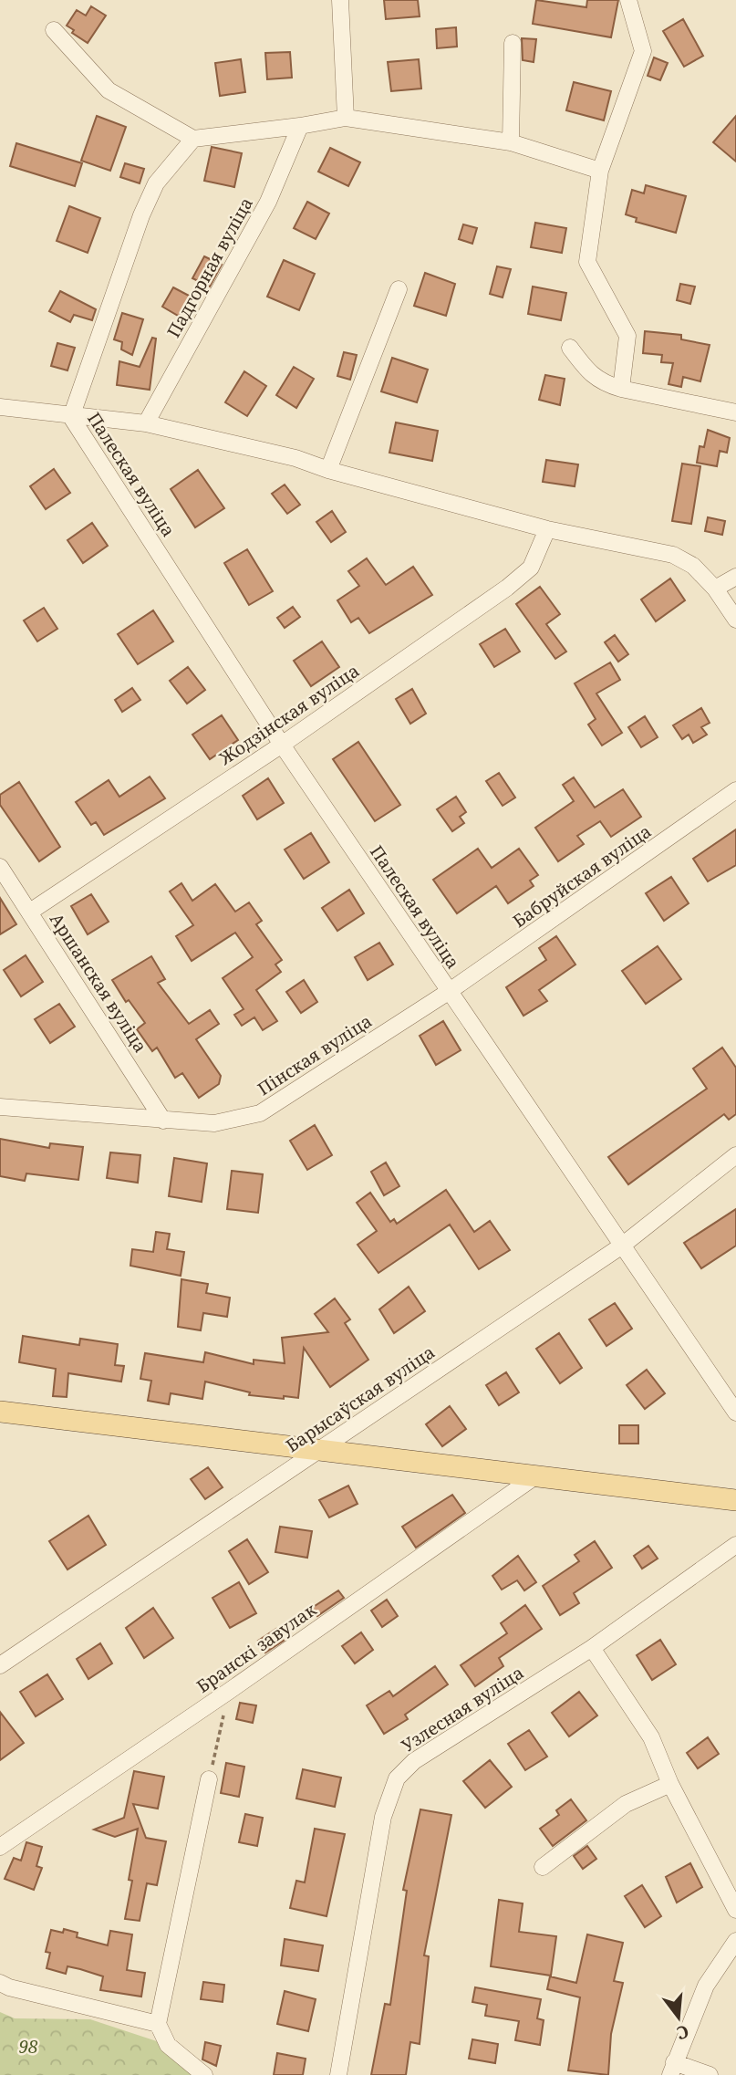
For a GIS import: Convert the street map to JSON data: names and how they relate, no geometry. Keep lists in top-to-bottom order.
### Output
{
  "streets": {
    "street": [
      "Падгорная вуліца",
      "Палеская вуліца",
      "Жодзінская вуліца",
      "Бабруйская вуліца",
      "Аршанская вуліца",
      "Пінская вуліца",
      "Барысаўская вуліца",
      "Бранскі завулак",
      "Узлесная вуліца"
    ]
  },
  "crossings": [
    ["Палеская вуліца", "Жодзінская вуліца"],
    ["Палеская вуліца", "Бабруйская вуліца"],
    ["Палеская вуліца", "Пінская вуліца"],
    ["Палеская вуліца", "Барысаўская вуліца"],
    ["Жодзінская вуліца", "Аршанская вуліца"],
    ["Бабруйская вуліца", "Пінская вуліца"],
    ["Аршанская вуліца", "Пінская вуліца"]
  ],
  "parks": ["98"],
  "north": "bottom"
}
